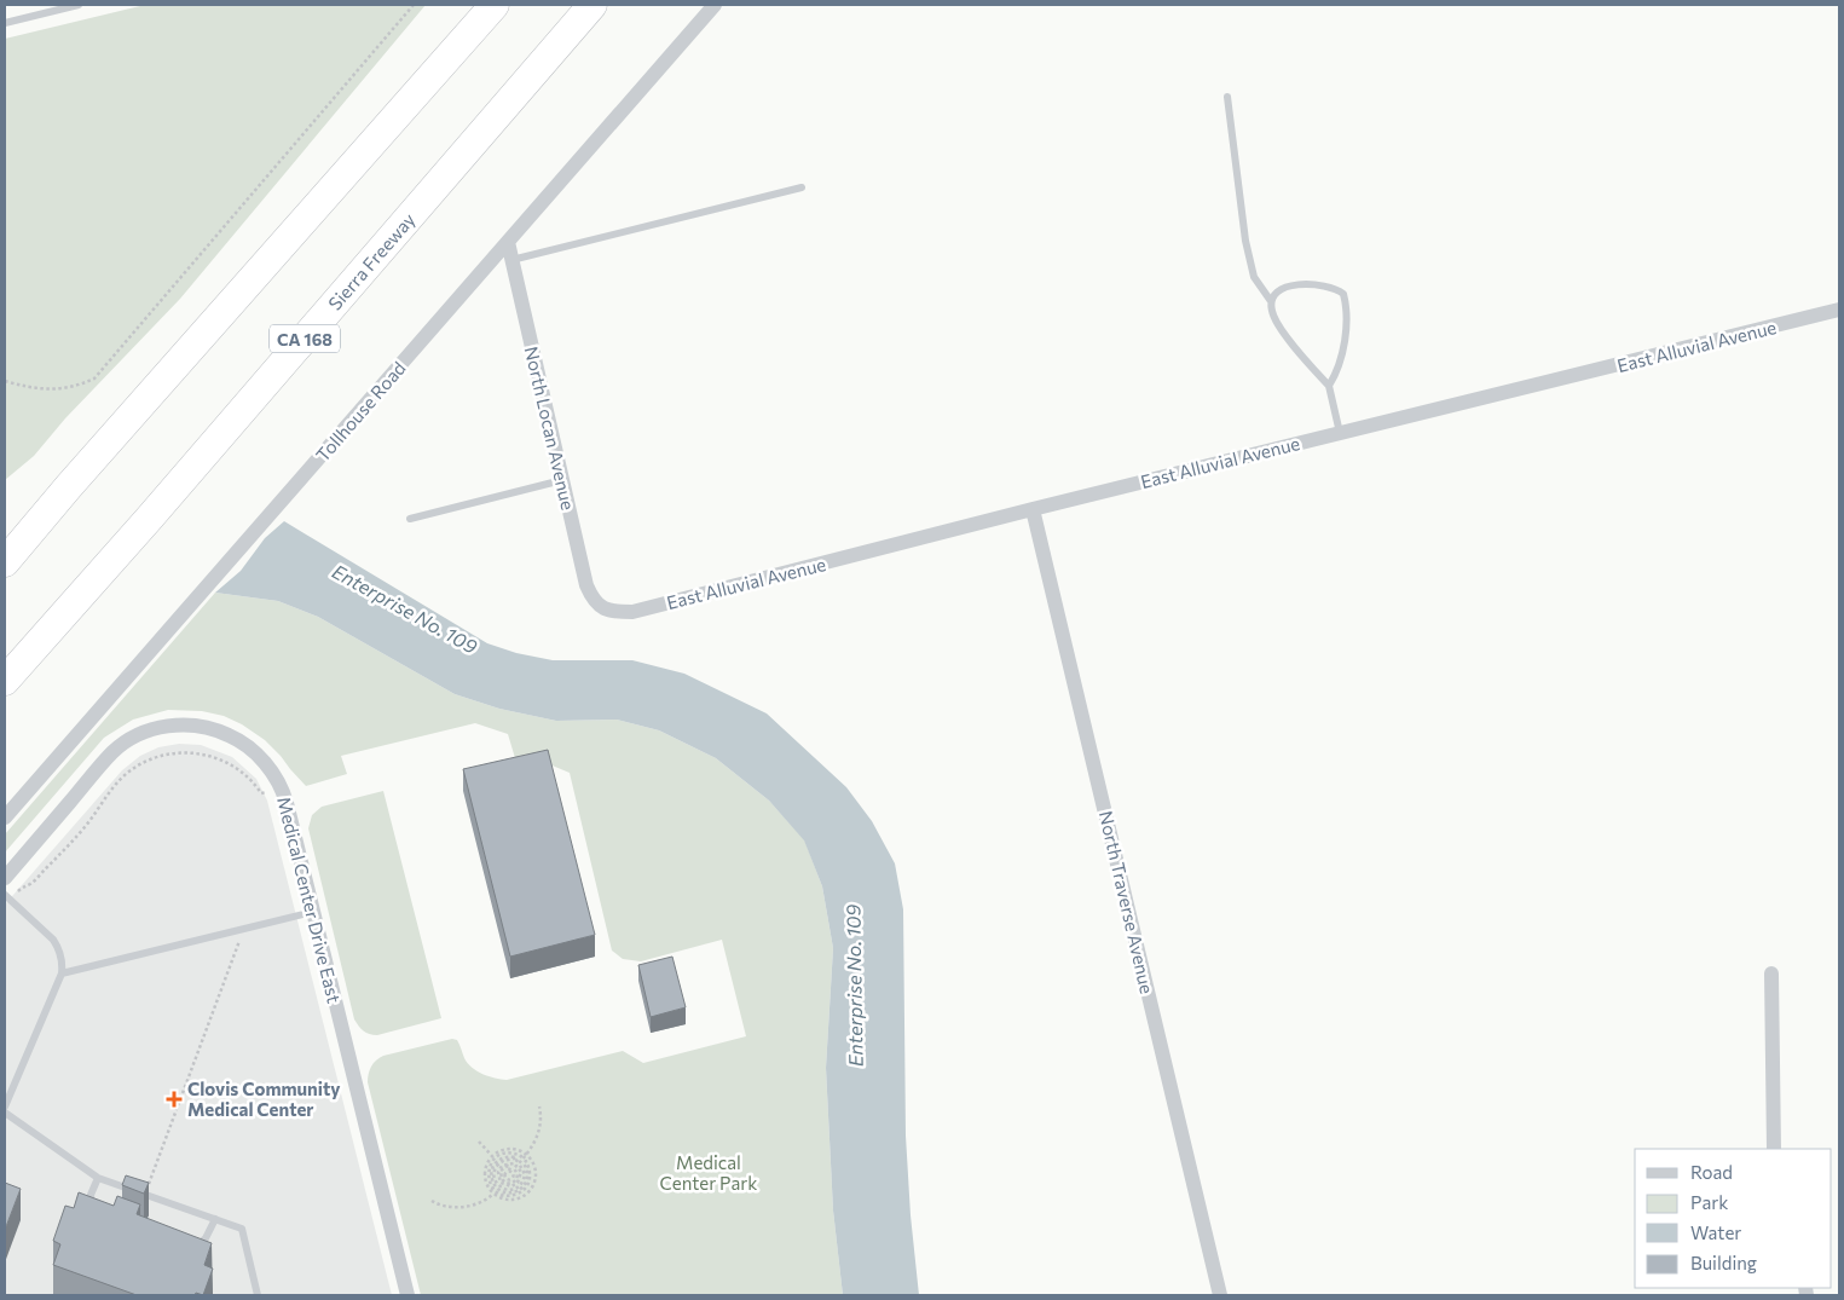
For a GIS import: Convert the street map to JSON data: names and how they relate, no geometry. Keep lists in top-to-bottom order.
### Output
{
  "streets": {
    "highway": ["Sierra Freeway", "CA 168"],
    "street": [
      "East Alluvial Avenue",
      "Tollhouse Road",
      "North Locan Avenue",
      "Medical Center Drive East",
      "North Traverse Avenue"
    ]
  },
  "crossings": [
    ["East Alluvial Avenue", "North Locan Avenue"],
    ["East Alluvial Avenue", "North Traverse Avenue"],
    ["Tollhouse Road", "North Locan Avenue"]
  ],
  "water": ["Enterprise No. 109"],
  "parks": ["Medical Center Park"],
  "places": {
    "health": ["Clovis Community Medical Center"]
  },
  "legend": [
    "Road",
    "Park",
    "Water",
    "Building"
  ]
}
